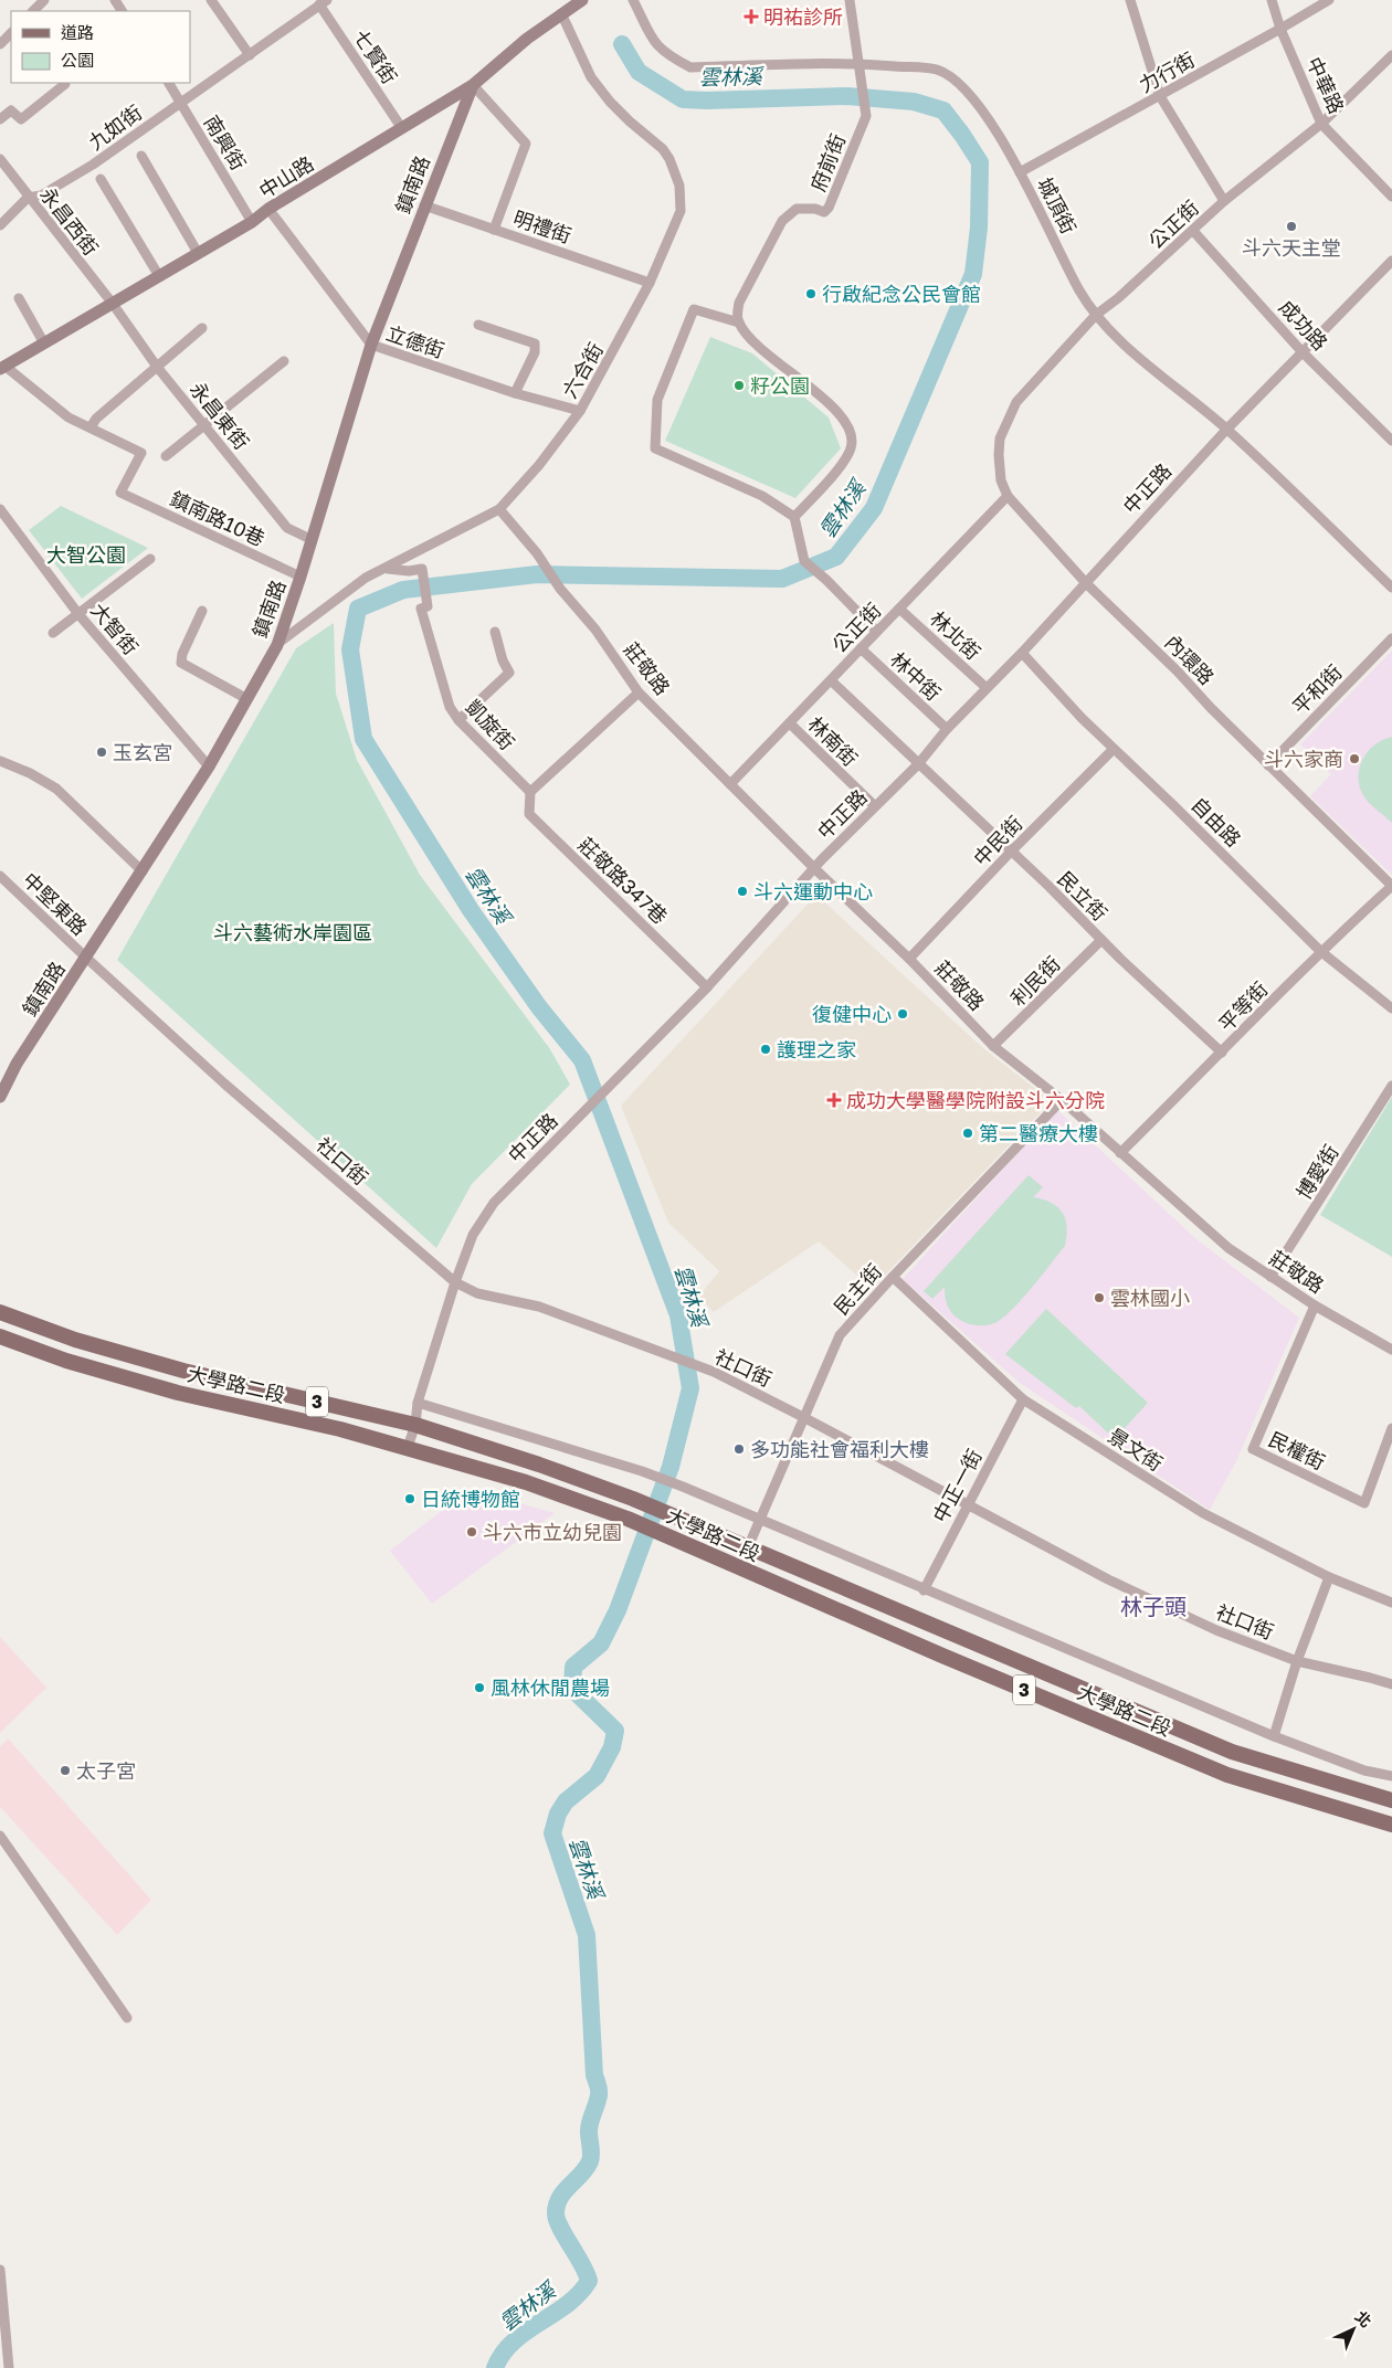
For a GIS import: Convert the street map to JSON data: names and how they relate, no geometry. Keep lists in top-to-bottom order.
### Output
{
  "streets": {
    "main road": ["大學路二段", "3"],
    "street": [
      "七賢街",
      "力行街",
      "中華路",
      "九如街",
      "南興街",
      "府前街",
      "中山路",
      "鎮南路",
      "城頂街",
      "永昌西街",
      "公正街",
      "明禮街",
      "成功路",
      "立德街",
      "六合街",
      "永昌東街",
      "中正路",
      "鎮南路10巷",
      "大智街",
      "林北街",
      "內環路",
      "莊敬路",
      "林中街",
      "平和街",
      "凱旋街",
      "林南街",
      "自由路",
      "中民街",
      "莊敬路347巷",
      "民立街",
      "中堅東路",
      "利民街",
      "平等街",
      "社口街",
      "博愛街",
      "民主街",
      "景文街",
      "民權街",
      "中正一街"
    ]
  },
  "crossings": [
    ["七賢街", "九如街"],
    ["七賢街", "中山路"],
    ["力行街", "中華路"],
    ["力行街", "城頂街"],
    ["中華路", "公正街"],
    ["九如街", "南興街"],
    ["九如街", "永昌西街"],
    ["南興街", "中山路"],
    ["府前街", "城頂街"],
    ["中山路", "鎮南路"],
    ["中山路", "永昌西街"],
    ["中山路", "立德街"],
    ["中山路", "六合街"],
    ["中山路", "永昌東街"],
    ["鎮南路", "明禮街"],
    ["鎮南路", "立德街"],
    ["鎮南路", "六合街"],
    ["鎮南路", "永昌東街"],
    ["鎮南路", "鎮南路10巷"],
    ["鎮南路", "大智街"],
    ["鎮南路", "中堅東路"],
    ["鎮南路", "社口街"],
    ["城頂街", "公正街"],
    ["城頂街", "中正路"],
    ["永昌西街", "永昌東街"],
    ["公正街", "成功路"],
    ["公正街", "林北街"],
    ["公正街", "內環路"],
    ["公正街", "莊敬路"],
    ["公正街", "林中街"],
    ["公正街", "林南街"],
    ["公正街", "民立街"],
    ["明禮街", "六合街"],
    ["成功路", "中正路"],
    ["立德街", "六合街"],
    ["六合街", "莊敬路"],
    ["六合街", "凱旋街"],
    ["中正路", "林北街"],
    ["中正路", "內環路"],
    ["中正路", "莊敬路"],
    ["中正路", "林中街"],
    ["中正路", "林南街"],
    ["中正路", "自由路"],
    ["中正路", "莊敬路347巷"],
    ["中正路", "民立街"],
    ["中正路", "社口街"],
    ["中正路", "大學路二段"],
    ["內環路", "平和街"],
    ["內環路", "平等街"],
    ["莊敬路", "中民街"],
    ["莊敬路", "利民街"],
    ["莊敬路", "平等街"],
    ["莊敬路", "博愛街"],
    ["莊敬路", "民主街"],
    ["莊敬路", "民權街"],
    ["凱旋街", "莊敬路347巷"],
    ["自由路", "中民街"],
    ["自由路", "平等街"],
    ["中民街", "民立街"],
    ["民立街", "利民街"],
    ["民立街", "平等街"],
    ["中堅東路", "社口街"],
    ["社口街", "民主街"],
    ["社口街", "中正一街"],
    ["民主街", "大學路二段"],
    ["民主街", "景文街"],
    ["大學路二段", "中正一街"],
    ["景文街", "中正一街"]
  ],
  "districts": ["林子頭"],
  "water": ["雲林溪"],
  "parks": ["大智公園", "斗六藝術水岸園區"],
  "places": {
    "health": ["明祐診所", "成功大學醫學院附設斗六分院"],
    "other": [
      "斗六天主堂",
      "行啟紀念公民會館",
      "籽公園",
      "玉玄宮",
      "斗六家商",
      "斗六運動中心",
      "復健中心",
      "護理之家",
      "第二醫療大樓",
      "雲林國小",
      "多功能社會福利大樓",
      "日統博物館",
      "斗六市立幼兒園",
      "風林休閒農場",
      "太子宮"
    ]
  },
  "legend": ["道路", "公園"],
  "north": "top right"
}
